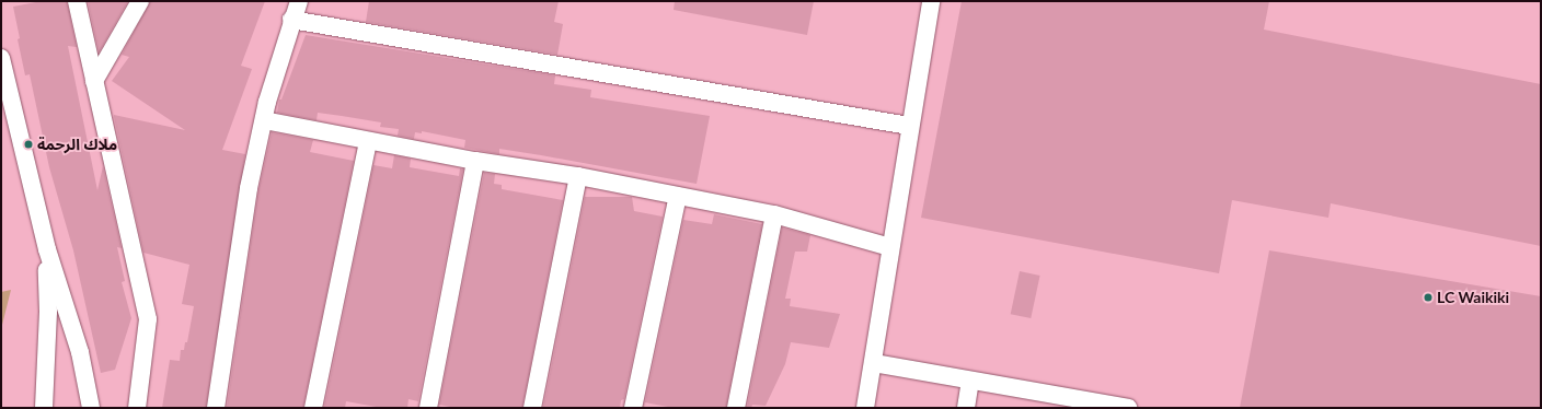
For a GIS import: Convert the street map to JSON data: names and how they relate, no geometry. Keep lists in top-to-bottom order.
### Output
{
  "places": ["ملاك الرحمة", "LC Waikiki"]
}
